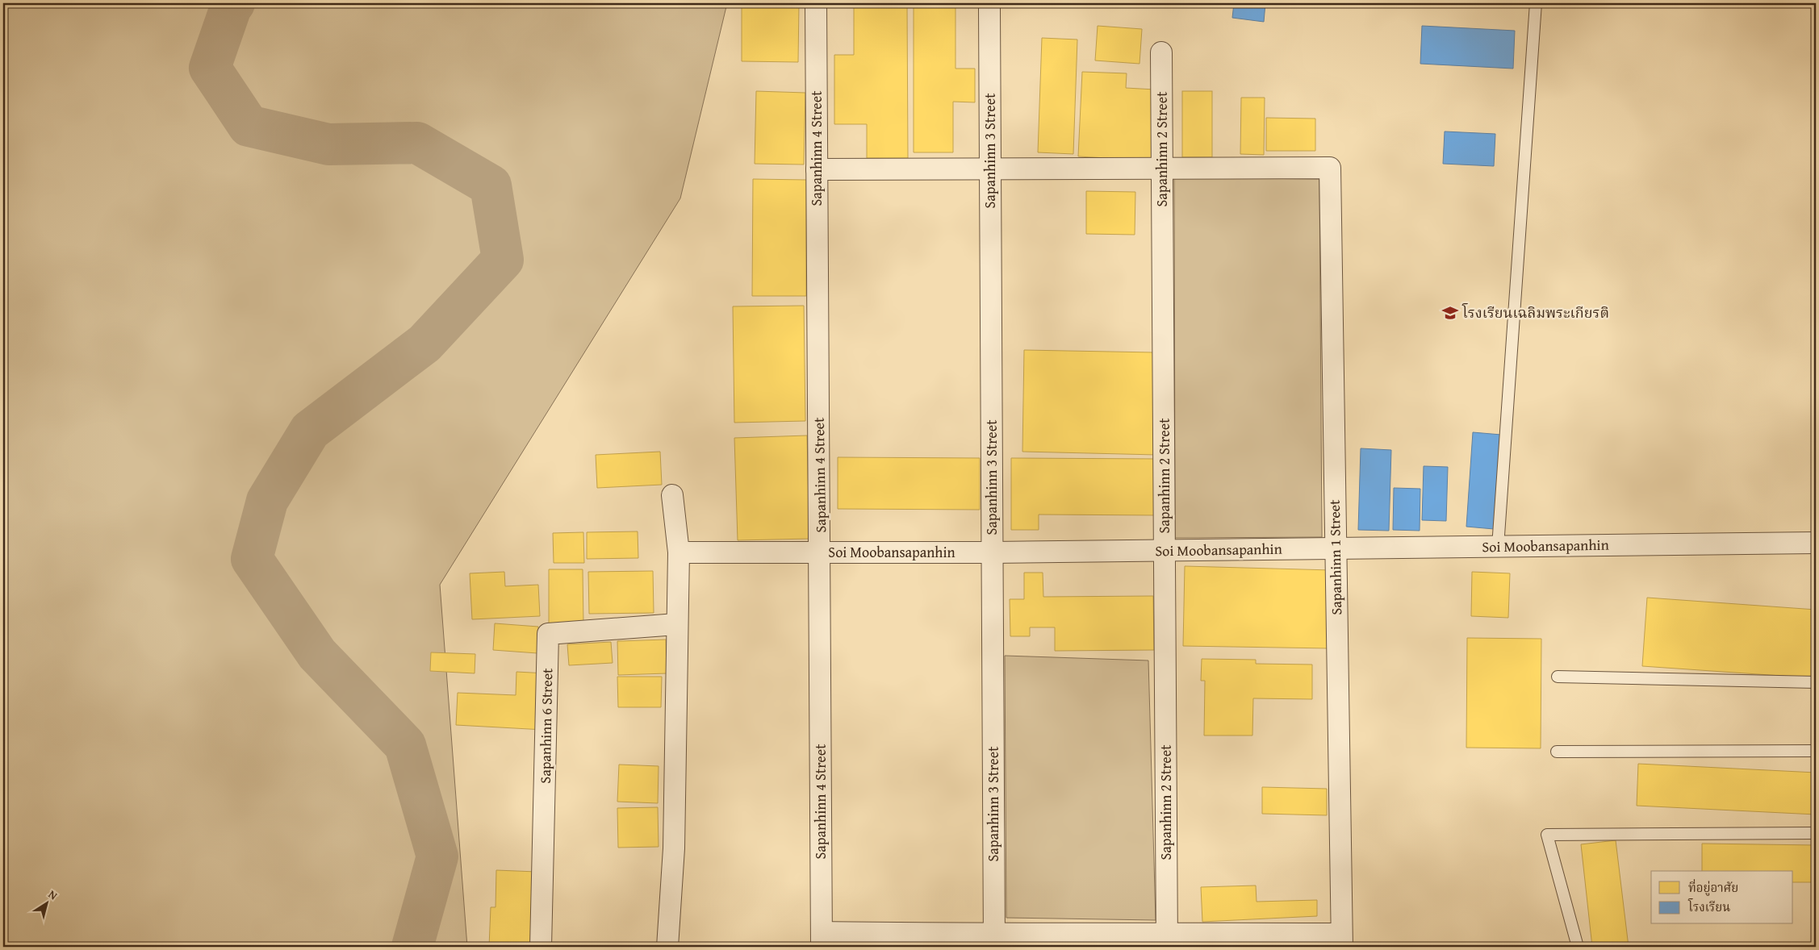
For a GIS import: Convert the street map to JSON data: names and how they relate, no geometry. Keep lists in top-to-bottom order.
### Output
{
  "streets": {
    "street": [
      "Sapanhinn 4 Street",
      "Sapanhinn 2 Street",
      "Sapanhinn 3 Street",
      "Soi Moobansapanhin",
      "Sapanhinn 1 Street",
      "Sapanhinn 6 Street"
    ]
  },
  "crossings": [
    ["Sapanhinn 4 Street", "Soi Moobansapanhin"],
    ["Sapanhinn 2 Street", "Soi Moobansapanhin"],
    ["Sapanhinn 2 Street", "Sapanhinn 1 Street"],
    ["Sapanhinn 3 Street", "Soi Moobansapanhin"],
    ["Soi Moobansapanhin", "Sapanhinn 1 Street"]
  ],
  "places": {
    "school or university": ["โรงเรียนเฉลิมพระเกียรติ"]
  },
  "legend": ["ที่อยู่อาศัย", "โรงเรียน"],
  "north": "top right"
}
